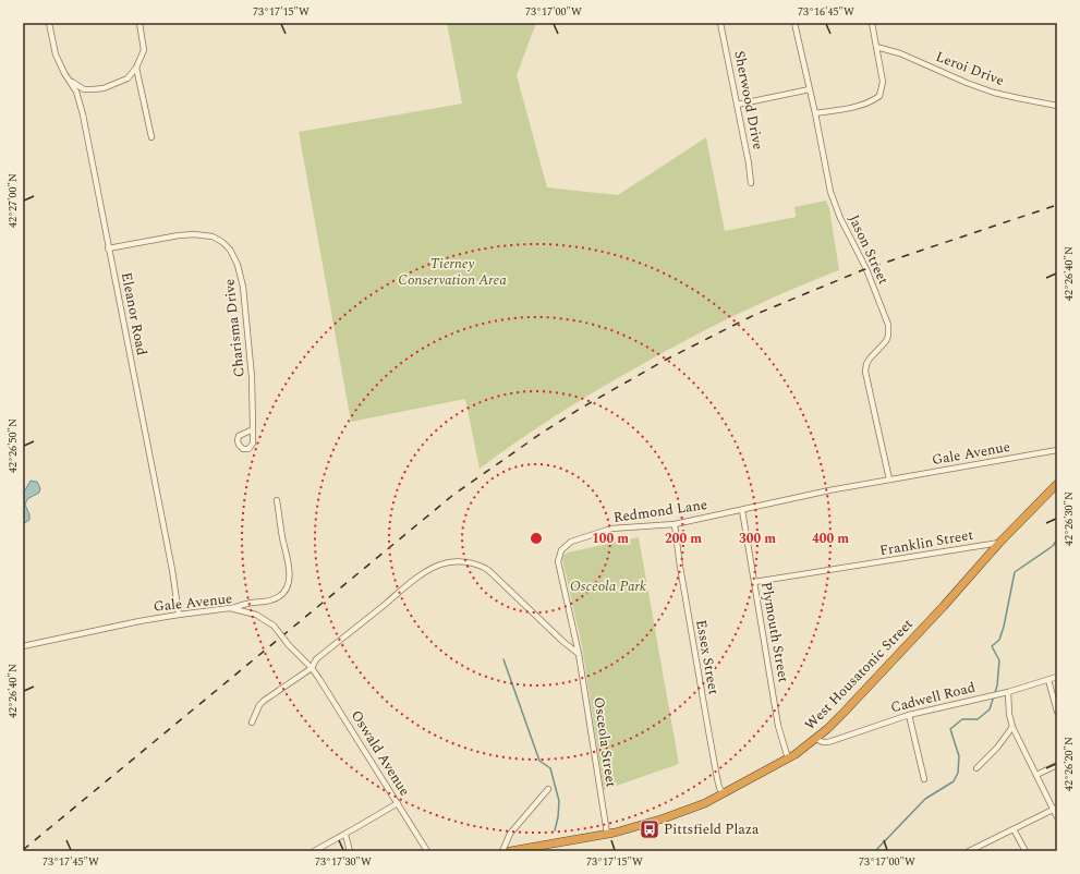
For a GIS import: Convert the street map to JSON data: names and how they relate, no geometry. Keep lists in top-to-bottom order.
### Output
{
  "streets": {
    "highway": ["West Housatonic Street"],
    "street": [
      "Leroi Drive",
      "Sherwood Drive",
      "Jason Street",
      "Eleanor Road",
      "Charisma Drive",
      "Gale Avenue",
      "Redmond Lane",
      "Franklin Street",
      "Plymouth Street",
      "Essex Street",
      "Cadwell Road",
      "Osceola Street",
      "Oswald Avenue"
    ]
  },
  "crossings": [
    ["Jason Street", "Gale Avenue"],
    ["Jason Street", "Redmond Lane"],
    ["Eleanor Road", "Charisma Drive"],
    ["Eleanor Road", "Gale Avenue"],
    ["Gale Avenue", "Redmond Lane"],
    ["Gale Avenue", "Oswald Avenue"],
    ["Redmond Lane", "Plymouth Street"],
    ["Redmond Lane", "Essex Street"],
    ["Redmond Lane", "Osceola Street"],
    ["Franklin Street", "Plymouth Street"],
    ["Franklin Street", "West Housatonic Street"],
    ["Plymouth Street", "West Housatonic Street"],
    ["Essex Street", "West Housatonic Street"],
    ["West Housatonic Street", "Cadwell Road"],
    ["West Housatonic Street", "Osceola Street"]
  ],
  "parks": ["Tierney Conservation Area", "Osceola Park"],
  "places": {
    "bus stop": ["Pittsfield Plaza"]
  },
  "coordinates": [
    "73°17'15\"W",
    "73°17'00\"W",
    "73°16'45\"W",
    "42°27'00\"N",
    "42°26'40\"N",
    "42°26'50\"N",
    "42°26'30\"N",
    "42°26'20\"N",
    "73°17'45\"W",
    "73°17'30\"W"
  ],
  "rings": [
    "100 m",
    "200 m",
    "300 m",
    "400 m"
  ]
}
